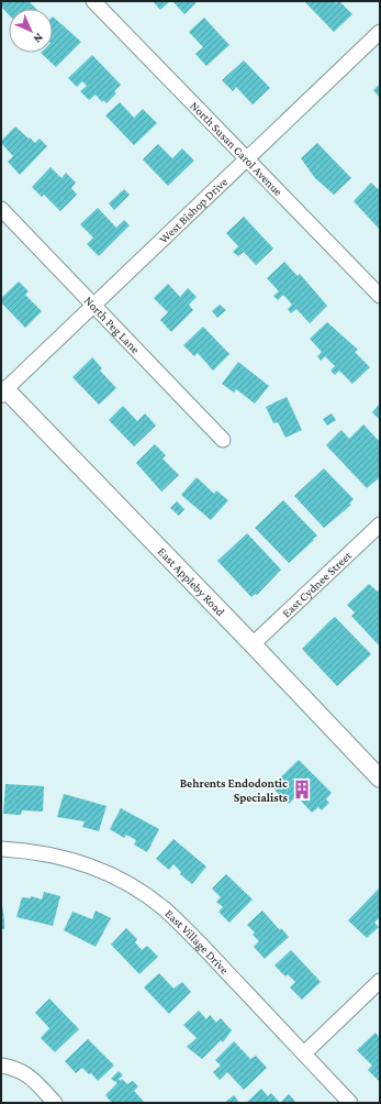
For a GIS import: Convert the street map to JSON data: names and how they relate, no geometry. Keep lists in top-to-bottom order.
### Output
{
  "streets": {
    "street": [
      "North Susan Carol Avenue",
      "West Bishop Drive",
      "North Peg Lane",
      "East Appleby Road",
      "East Cydnee Street",
      "East Village Drive"
    ]
  },
  "crossings": [
    ["North Susan Carol Avenue", "West Bishop Drive"],
    ["West Bishop Drive", "North Peg Lane"],
    ["West Bishop Drive", "East Appleby Road"],
    ["East Appleby Road", "East Cydnee Street"]
  ],
  "places": {
    "building": ["Behrents Endodontic Specialists"]
  },
  "north": "bottom right"
}
